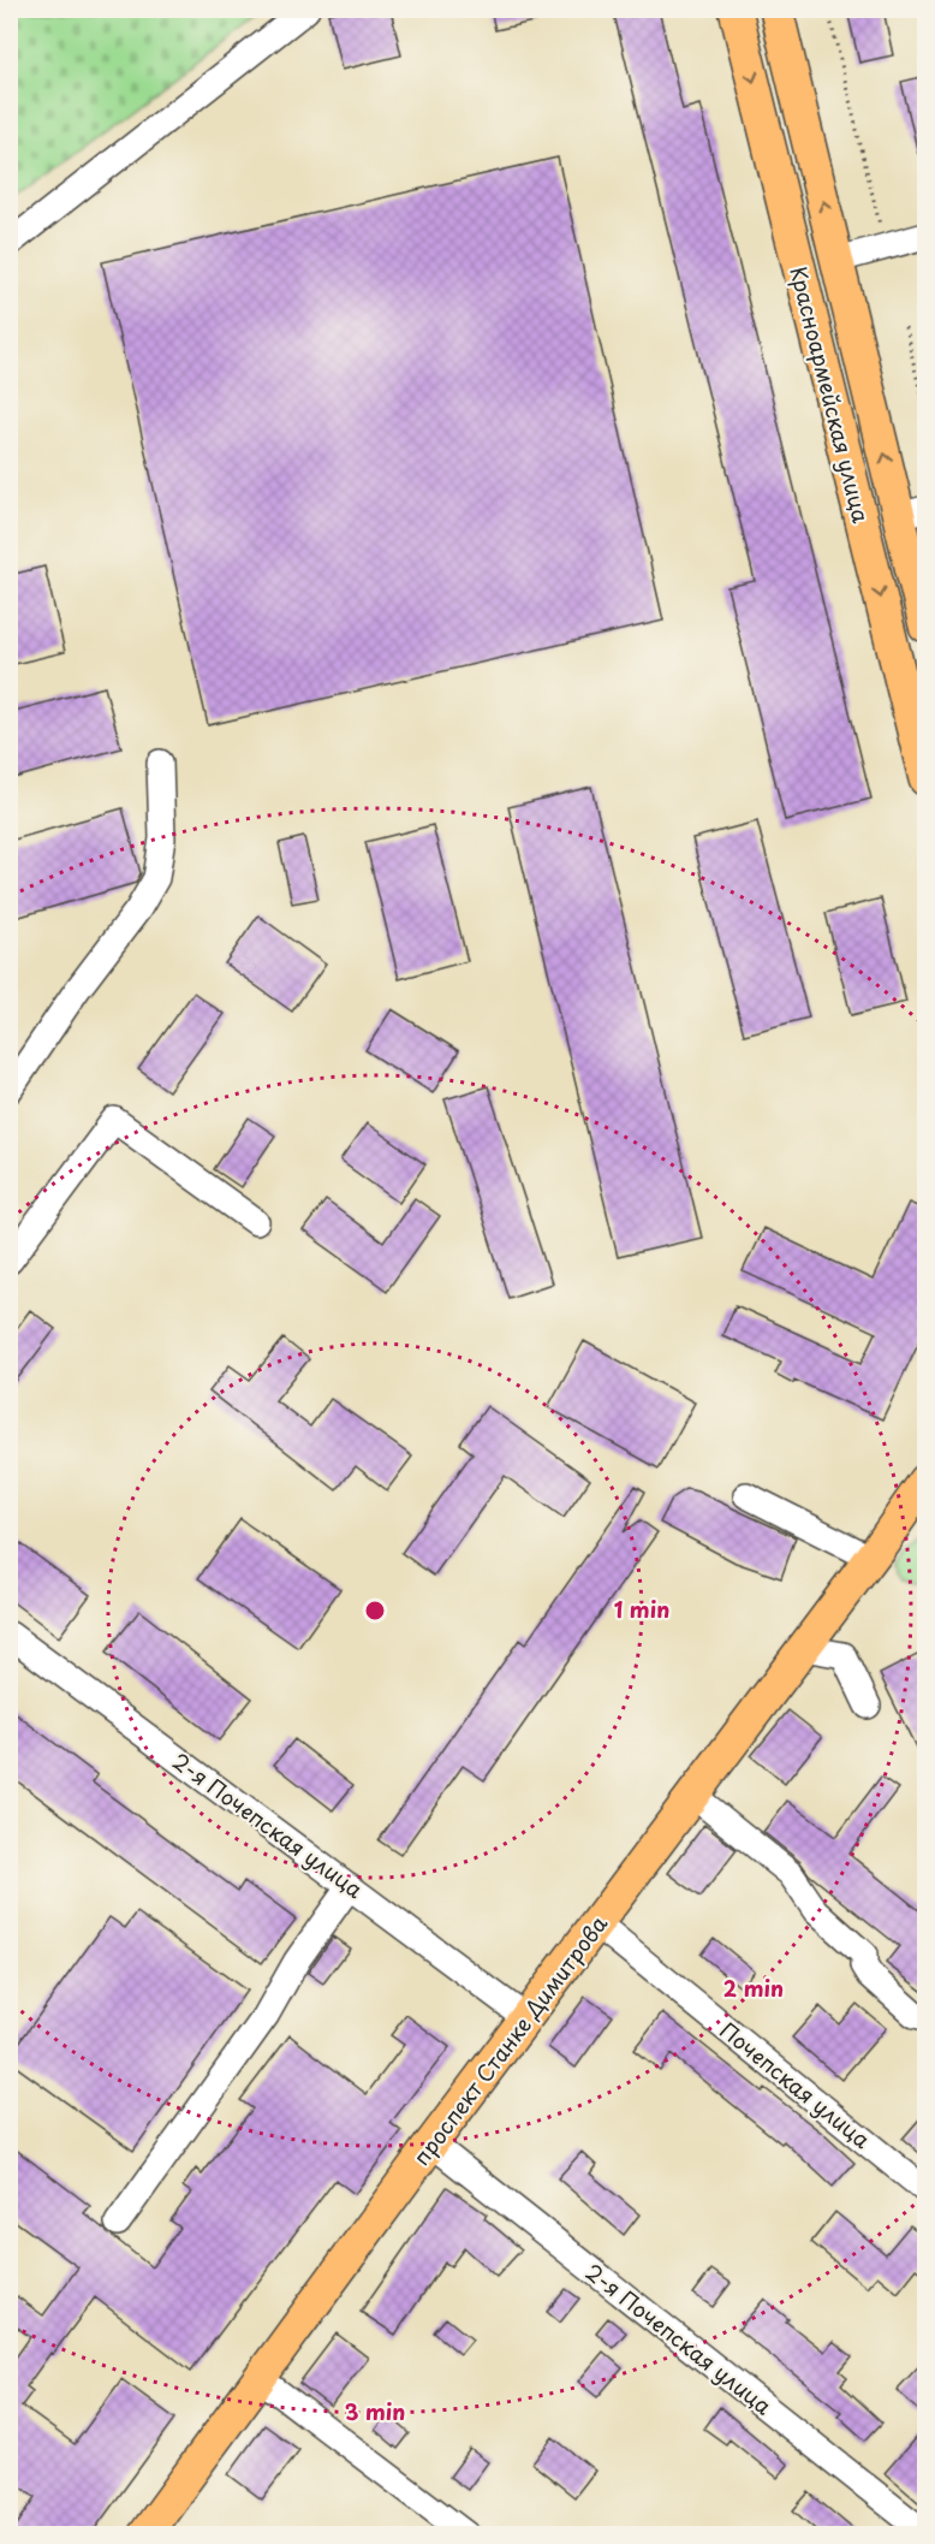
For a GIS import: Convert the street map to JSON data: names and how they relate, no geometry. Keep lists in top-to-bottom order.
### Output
{
  "streets": {
    "main road": ["Красноармейская улица", "проспект Станке Димитрова"],
    "street": ["2-я Почепская улица", "Почепская улица"]
  },
  "crossings": [
    ["2-я Почепская улица", "проспект Станке Димитрова"],
    ["проспект Станке Димитрова", "Почепская улица"]
  ],
  "rings": ["1 min", "2 min", "3 min"]
}
